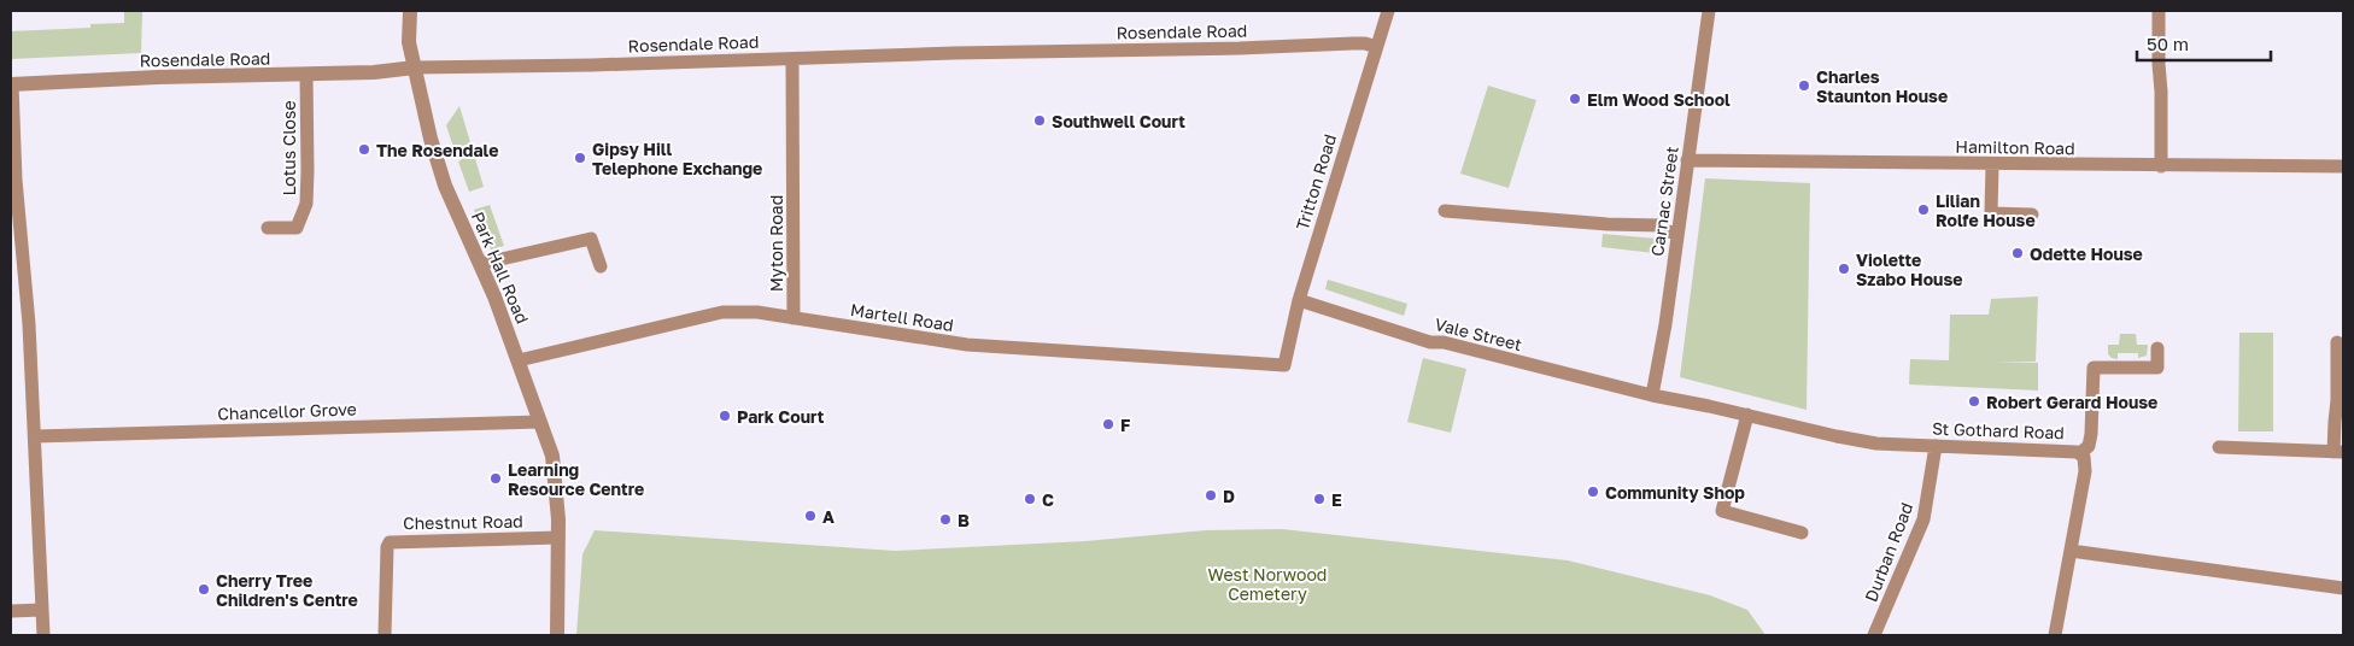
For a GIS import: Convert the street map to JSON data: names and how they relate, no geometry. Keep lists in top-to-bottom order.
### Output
{
  "streets": {
    "street": [
      "Rosendale Road",
      "Hamilton Road",
      "Lotus Close",
      "Tritton Road",
      "Carnac Street",
      "Myton Road",
      "Park Hall Road",
      "Martell Road",
      "Vale Street",
      "Chancellor Grove",
      "St Gothard Road",
      "Chestnut Road",
      "Durban Road"
    ]
  },
  "crossings": [
    ["Rosendale Road", "Lotus Close"],
    ["Rosendale Road", "Tritton Road"],
    ["Rosendale Road", "Myton Road"],
    ["Rosendale Road", "Park Hall Road"],
    ["Hamilton Road", "Carnac Street"],
    ["Tritton Road", "Martell Road"],
    ["Tritton Road", "Vale Street"],
    ["Carnac Street", "Vale Street"],
    ["Carnac Street", "St Gothard Road"],
    ["Myton Road", "Martell Road"],
    ["Park Hall Road", "Martell Road"],
    ["Park Hall Road", "Chancellor Grove"],
    ["Park Hall Road", "Chestnut Road"],
    ["Vale Street", "St Gothard Road"],
    ["St Gothard Road", "Durban Road"]
  ],
  "parks": ["West Norwood Cemetery"],
  "places": [
    "Charles Staunton House",
    "Elm Wood School",
    "Southwell Court",
    "The Rosendale",
    "Gipsy Hill Telephone Exchange",
    "Lilian Rolfe House",
    "Odette House",
    "Violette Szabo House",
    "Robert Gerard House",
    "Park Court",
    "F",
    "Learning Resource Centre",
    "Community Shop",
    "D",
    "C",
    "E",
    "A",
    "B",
    "Cherry Tree Children's Centre"
  ],
  "scale_bar": "50 m"
}
